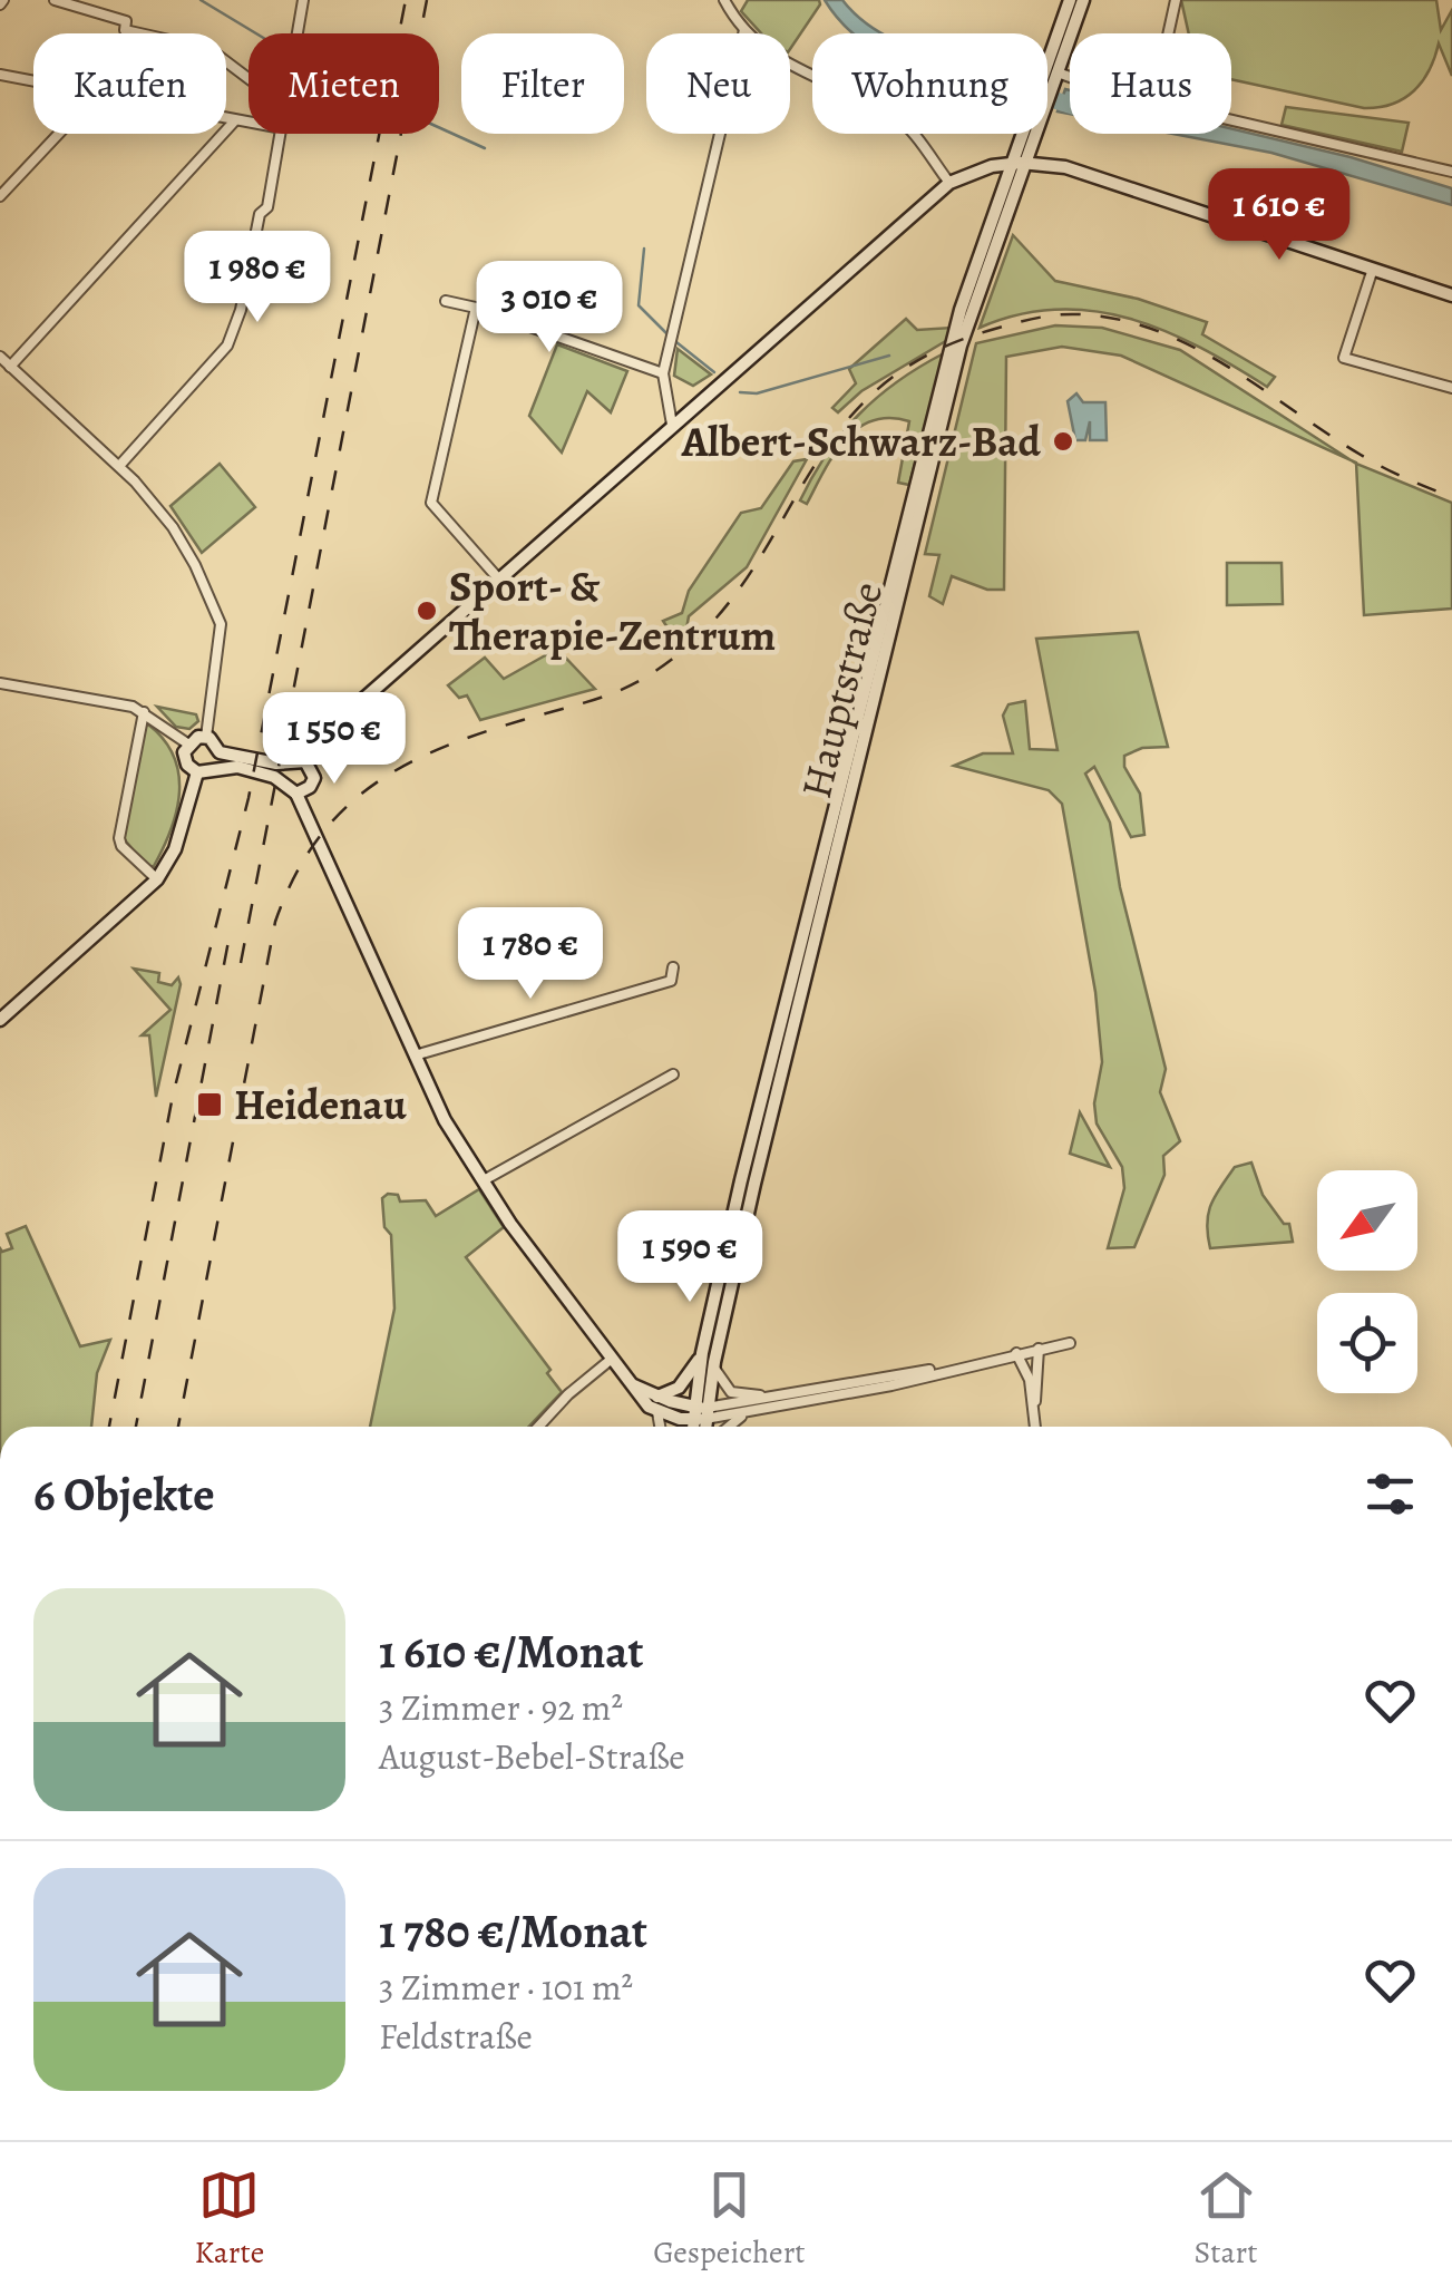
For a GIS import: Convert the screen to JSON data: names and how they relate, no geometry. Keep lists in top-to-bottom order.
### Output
{
  "streets": {
    "main road": ["Hauptstraße"]
  },
  "places": {
    "other": ["Albert-Schwarz-Bad", "Sport- & Therapie-Zentrum"],
    "transit": ["Heidenau"]
  },
  "north": "bottom left",
  "page": {
    "chip": [
      "Kaufen",
      "Mieten",
      "Filter",
      "Neu",
      "Wohnung",
      "Haus"
    ],
    "price": [
      "1 610 €",
      "1 980 €",
      "3 010 €",
      "1 550 €",
      "1 780 €",
      "1 590 €"
    ],
    "heading": "6 Objekte",
    "list": [
      {
        "name": "1 610 €/Monat",
        "note": "3 Zimmer · 92 m² · August-Bebel-Straße"
      },
      {
        "name": "1 780 €/Monat",
        "note": "3 Zimmer · 101 m² · Feldstraße"
      }
    ],
    "tabs": ["Karte", "Gespeichert", "Start"]
  }
}
